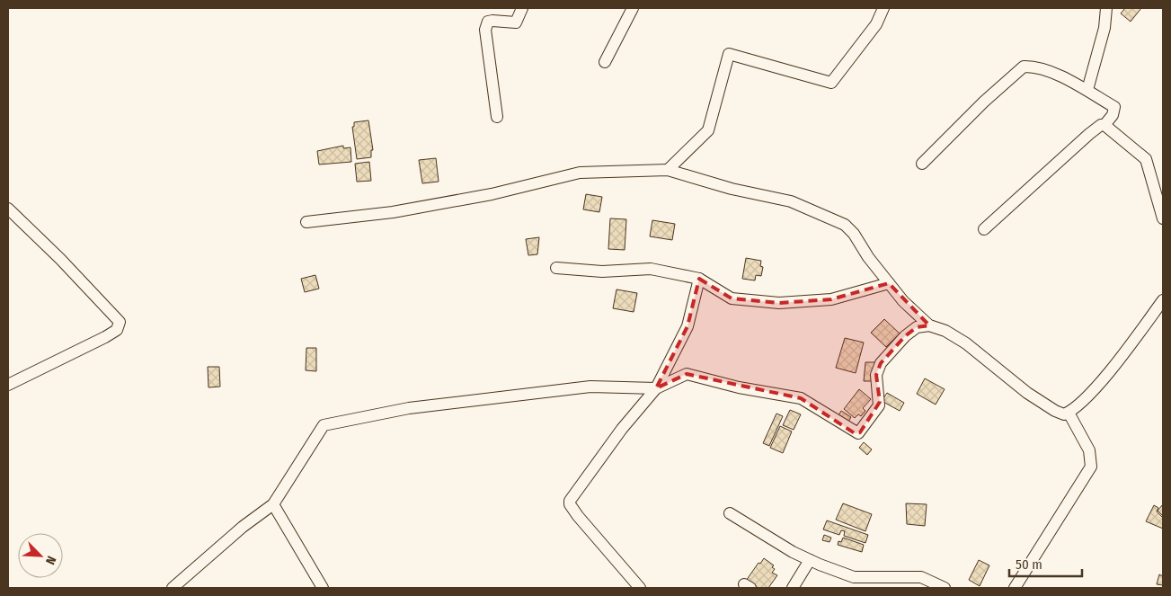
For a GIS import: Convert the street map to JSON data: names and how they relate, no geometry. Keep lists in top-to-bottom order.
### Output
{
  "scale_bar": "50 m",
  "north": "bottom right"
}
